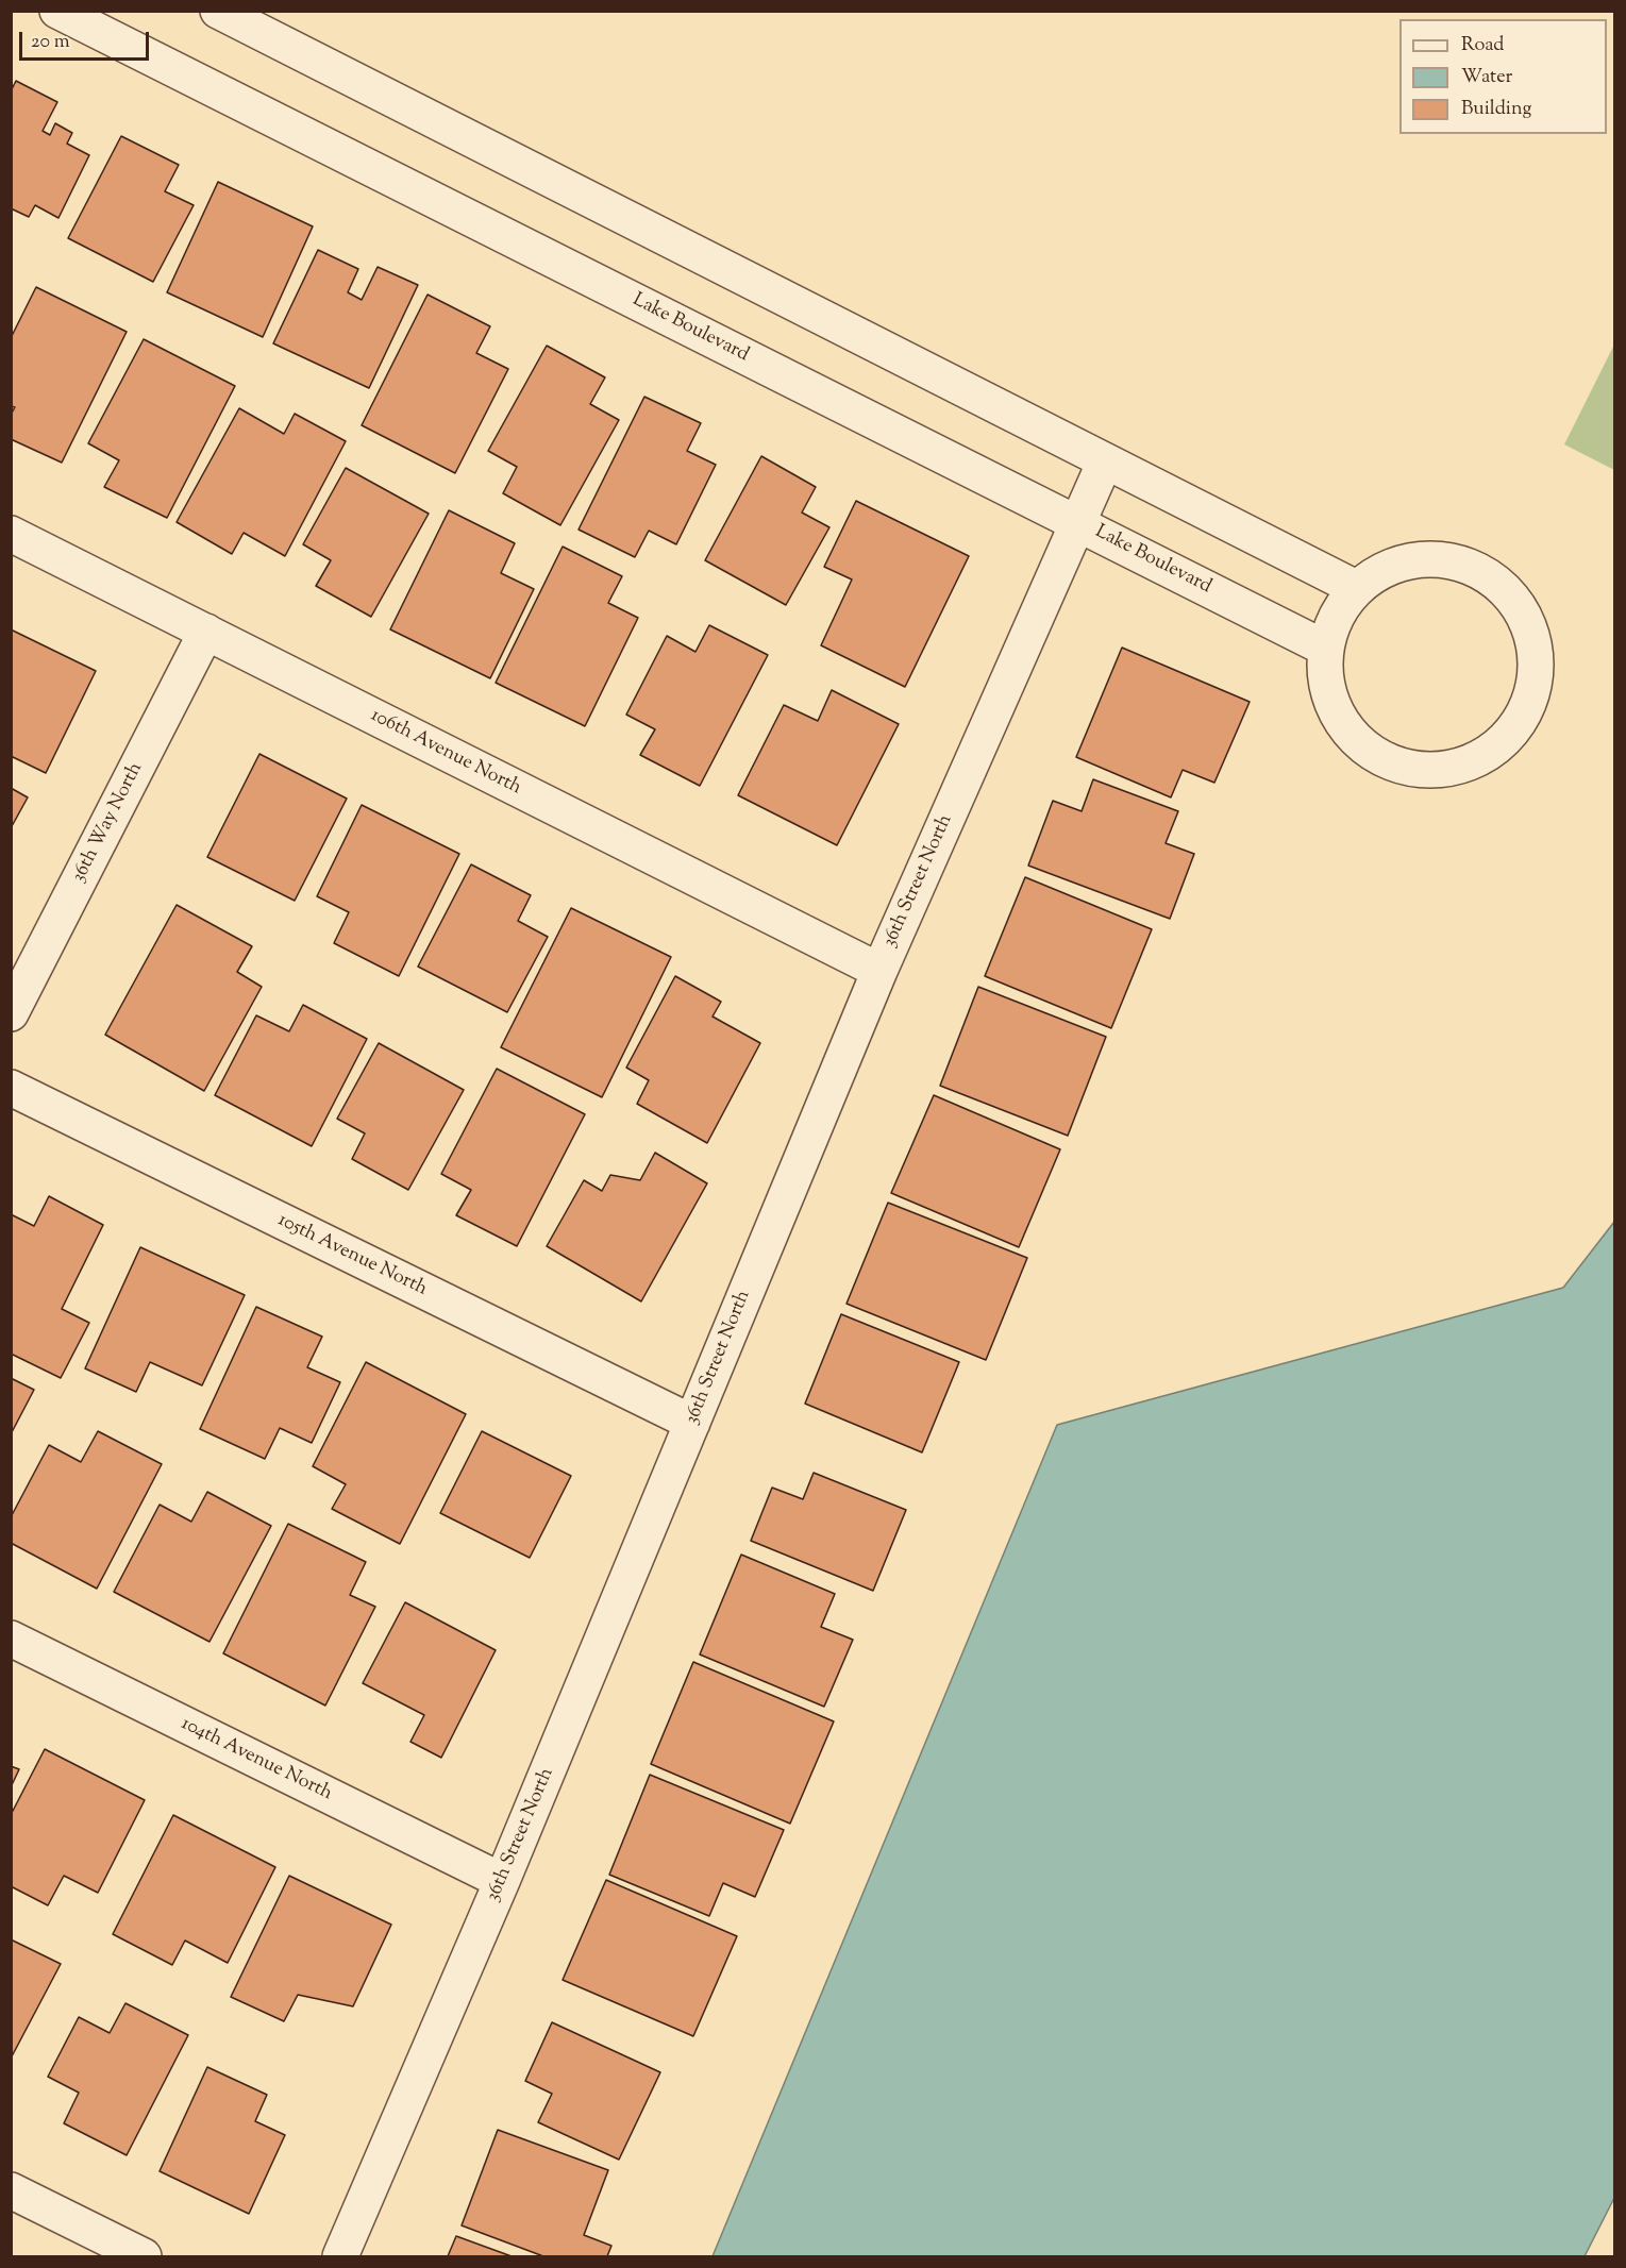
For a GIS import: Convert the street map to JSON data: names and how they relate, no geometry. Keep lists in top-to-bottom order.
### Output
{
  "streets": {
    "street": [
      "Lake Boulevard",
      "106th Avenue North",
      "36th Way North",
      "36th Street North",
      "105th Avenue North",
      "104th Avenue North"
    ]
  },
  "crossings": [
    ["Lake Boulevard", "36th Street North"],
    ["106th Avenue North", "36th Way North"],
    ["106th Avenue North", "36th Street North"],
    ["36th Street North", "105th Avenue North"],
    ["36th Street North", "104th Avenue North"]
  ],
  "legend": ["Road", "Water", "Building"],
  "scale_bar": "20 m"
}
